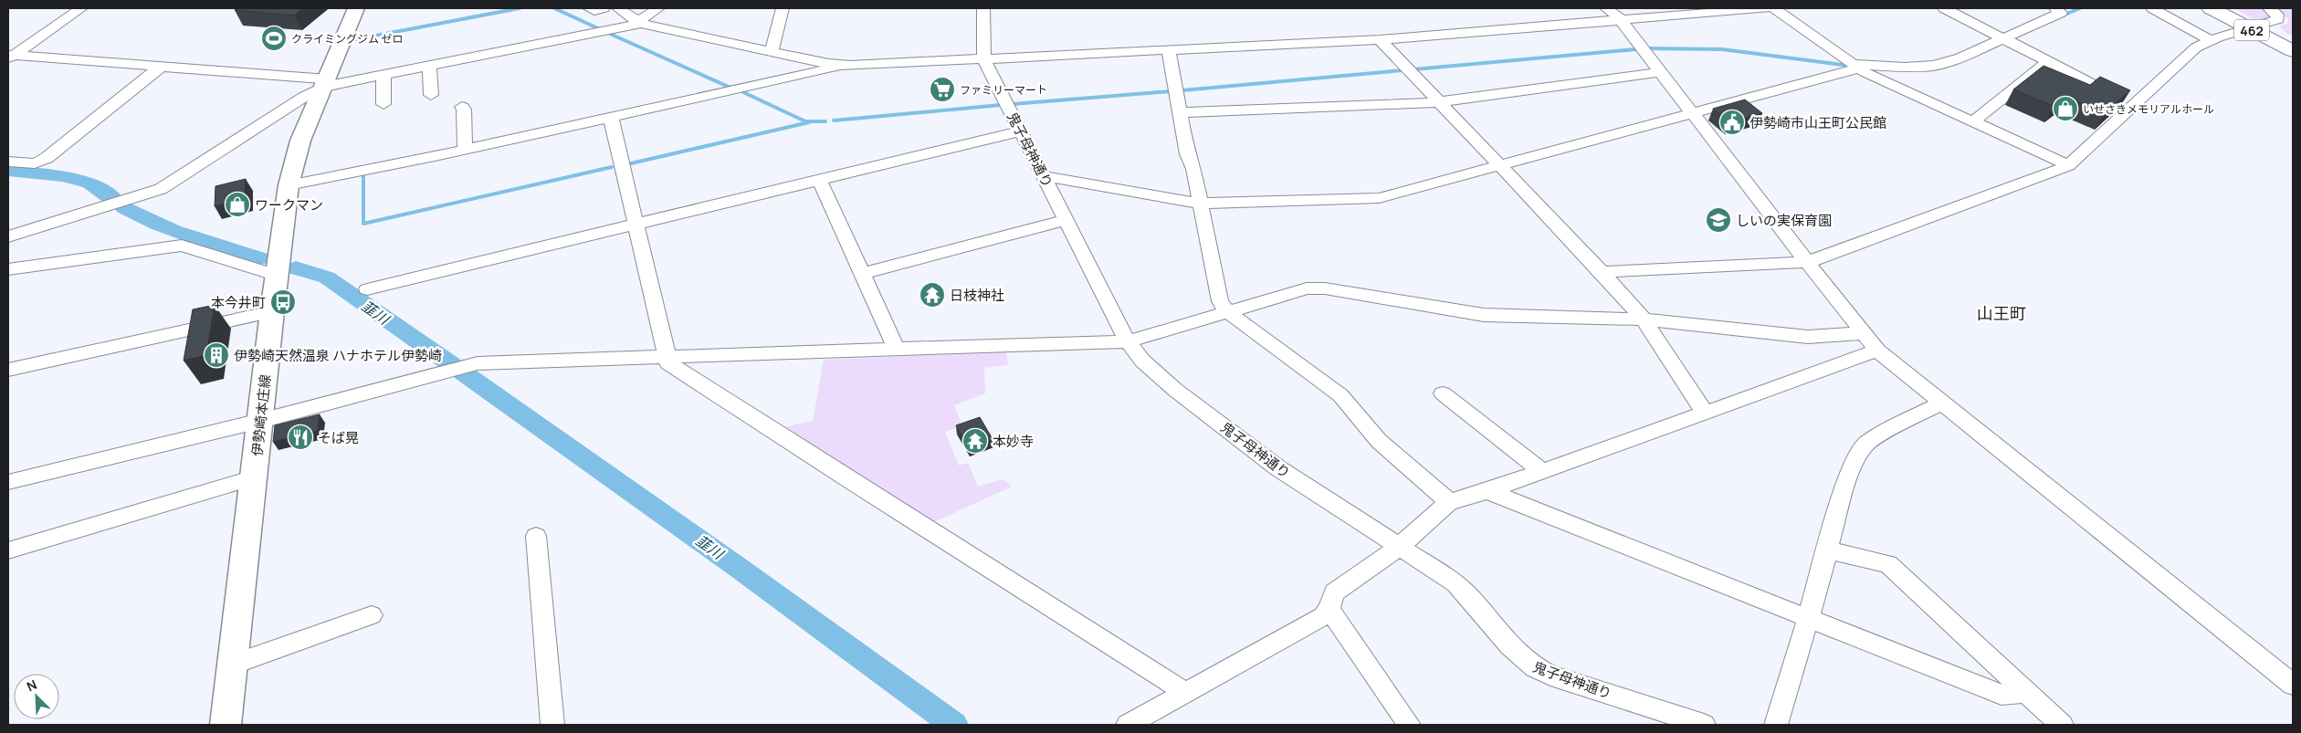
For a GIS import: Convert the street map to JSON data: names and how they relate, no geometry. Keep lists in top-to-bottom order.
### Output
{
  "streets": {
    "highway": ["462"],
    "main road": ["伊勢崎本庄線"],
    "street": ["鬼子母神通り"]
  },
  "districts": ["山王町"],
  "water": ["韮川"],
  "places": {
    "sports": ["クライミングジム ゼロ"],
    "supermarket": ["ファミリーマート"],
    "shop": ["いせさきメモリアルホール", "ワークマン"],
    "public building": ["伊勢崎市山王町公民館"],
    "school or university": ["しいの実保育園"],
    "temple": ["日枝神社", "本妙寺"],
    "bus stop": ["本今井町"],
    "building": ["伊勢崎天然温泉 ハナホテル伊勢崎"],
    "restaurant": ["そば晃"]
  },
  "north": "top left"
}
